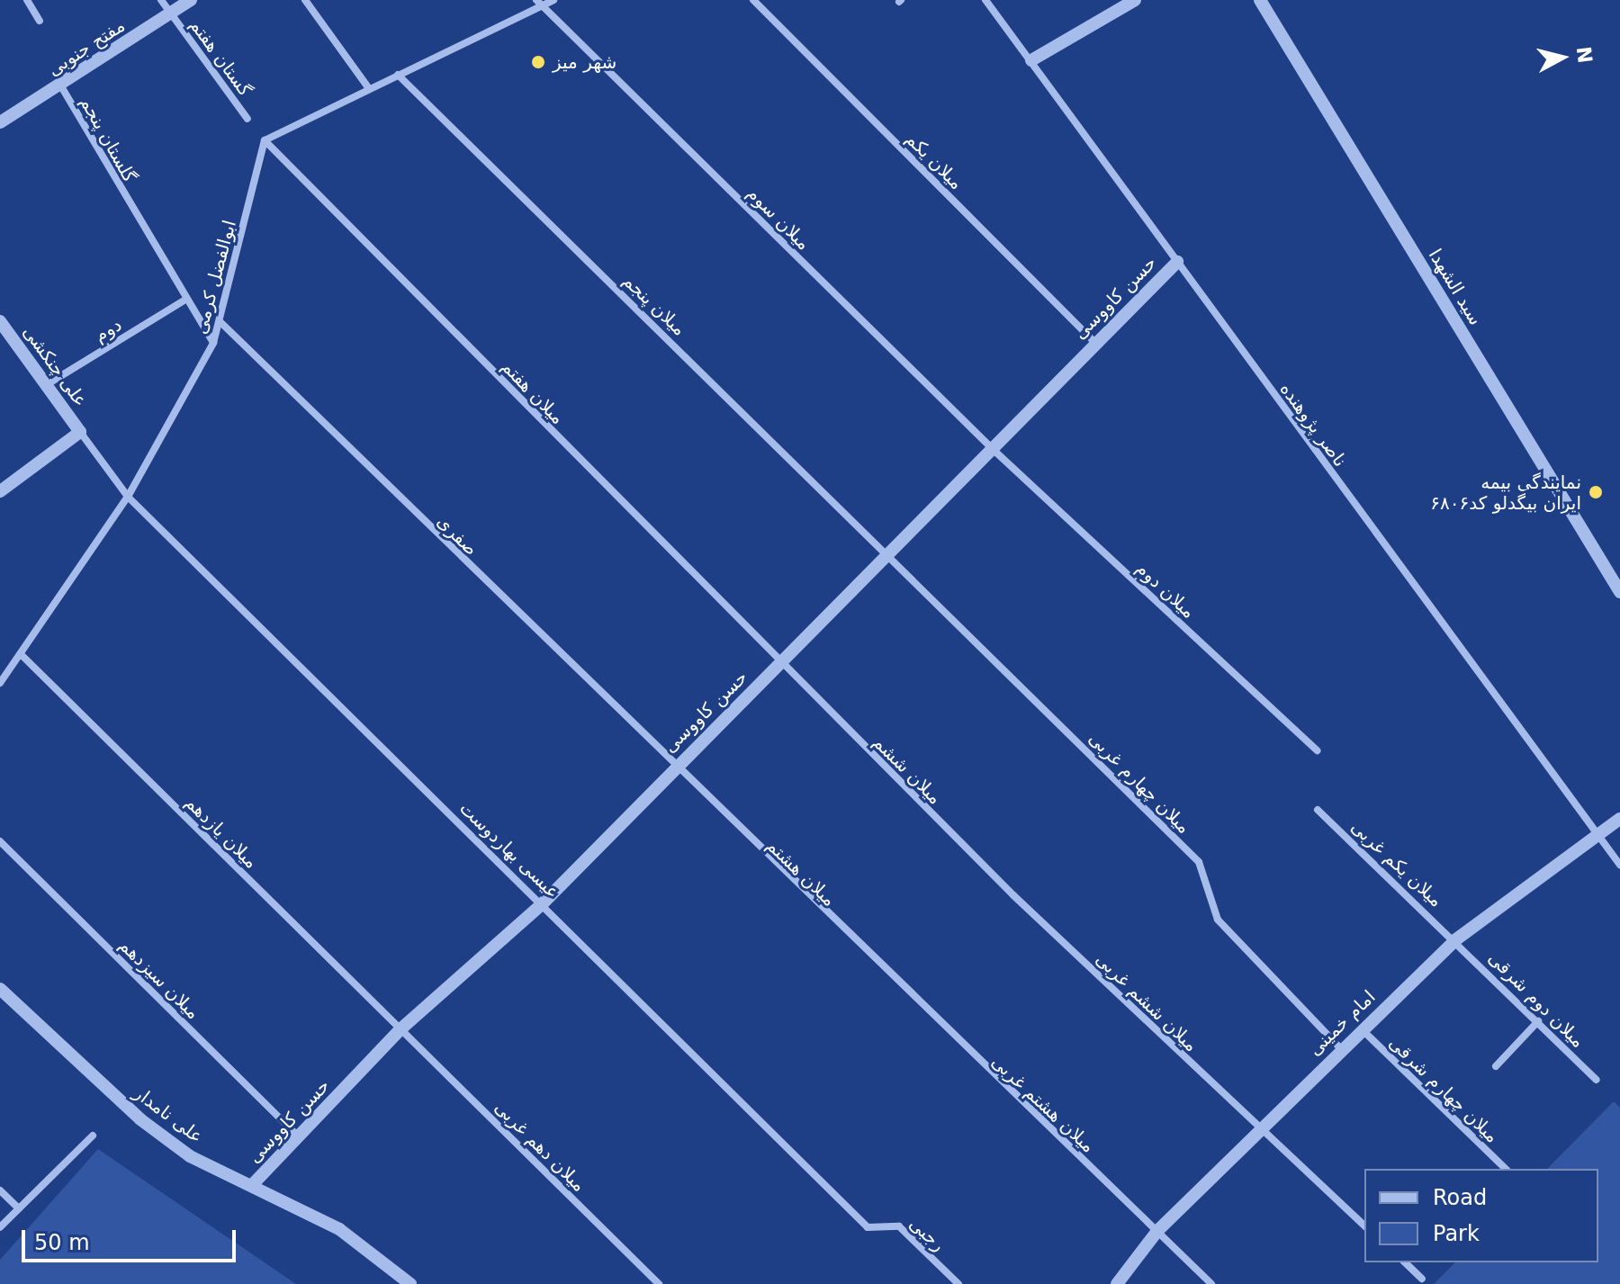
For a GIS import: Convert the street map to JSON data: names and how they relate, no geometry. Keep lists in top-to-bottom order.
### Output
{
  "streets": {
    "street": [
      "مفتح جنوبی",
      "گستان هفتم",
      "گلستان پنجم",
      "میلان یکم",
      "میلان سوم",
      "ابوالفضل کرمی",
      "سید الشهدا",
      "حسن کاووسی",
      "میلان پنجم",
      "دوم",
      "علی چنکشی",
      "میلان هفتم",
      "ناصر پژوهنده",
      "صفری",
      "میلان دوم",
      "میلان ششم",
      "میلان چهارم غربی",
      "میلان یازدهم",
      "عیسی بهاردوست",
      "میلان یکم غربی",
      "میلان هشتم",
      "میلان سیزدهم",
      "میلان دوم شرقی",
      "میلان ششم غربی",
      "امام خمینی",
      "میلان چهارم شرقی",
      "میلان هشتم غربی",
      "علی نامدار",
      "میلان دهم غربی",
      "رجبی"
    ]
  },
  "crossings": [
    ["مفتح جنوبی", "گستان هفتم"],
    ["مفتح جنوبی", "گلستان پنجم"],
    ["گلستان پنجم", "ابوالفضل کرمی"],
    ["گلستان پنجم", "دوم"],
    ["میلان یکم", "حسن کاووسی"],
    ["میلان سوم", "حسن کاووسی"],
    ["میلان سوم", "میلان دوم"],
    ["ابوالفضل کرمی", "میلان هفتم"],
    ["ابوالفضل کرمی", "صفری"],
    ["ابوالفضل کرمی", "میلان یازدهم"],
    ["ابوالفضل کرمی", "عیسی بهاردوست"],
    ["حسن کاووسی", "میلان پنجم"],
    ["حسن کاووسی", "میلان هفتم"],
    ["حسن کاووسی", "ناصر پژوهنده"],
    ["حسن کاووسی", "صفری"],
    ["حسن کاووسی", "میلان دوم"],
    ["حسن کاووسی", "میلان ششم"],
    ["حسن کاووسی", "میلان چهارم غربی"],
    ["حسن کاووسی", "میلان یازدهم"],
    ["حسن کاووسی", "عیسی بهاردوست"],
    ["حسن کاووسی", "میلان هشتم"],
    ["حسن کاووسی", "میلان سیزدهم"],
    ["حسن کاووسی", "علی نامدار"],
    ["حسن کاووسی", "میلان دهم غربی"],
    ["میلان پنجم", "میلان چهارم غربی"],
    ["دوم", "علی چنکشی"],
    ["علی چنکشی", "عیسی بهاردوست"],
    ["میلان هفتم", "میلان ششم"],
    ["ناصر پژوهنده", "امام خمینی"],
    ["صفری", "میلان هشتم"],
    ["میلان ششم", "میلان ششم غربی"],
    ["میلان چهارم غربی", "امام خمینی"],
    ["میلان یازدهم", "میلان دهم غربی"],
    ["عیسی بهاردوست", "رجبی"],
    ["میلان یکم غربی", "میلان دوم شرقی"],
    ["میلان یکم غربی", "امام خمینی"],
    ["میلان هشتم", "میلان هشتم غربی"],
    ["میلان دوم شرقی", "امام خمینی"],
    ["میلان ششم غربی", "امام خمینی"],
    ["امام خمینی", "میلان چهارم شرقی"],
    ["امام خمینی", "میلان هشتم غربی"]
  ],
  "places": ["شهر میز", "نمایندگی بیمه ایران بیگدلو کد۶۸۰۶"],
  "legend": ["Road", "Park"],
  "scale_bar": "50 m",
  "north": "right"
}
